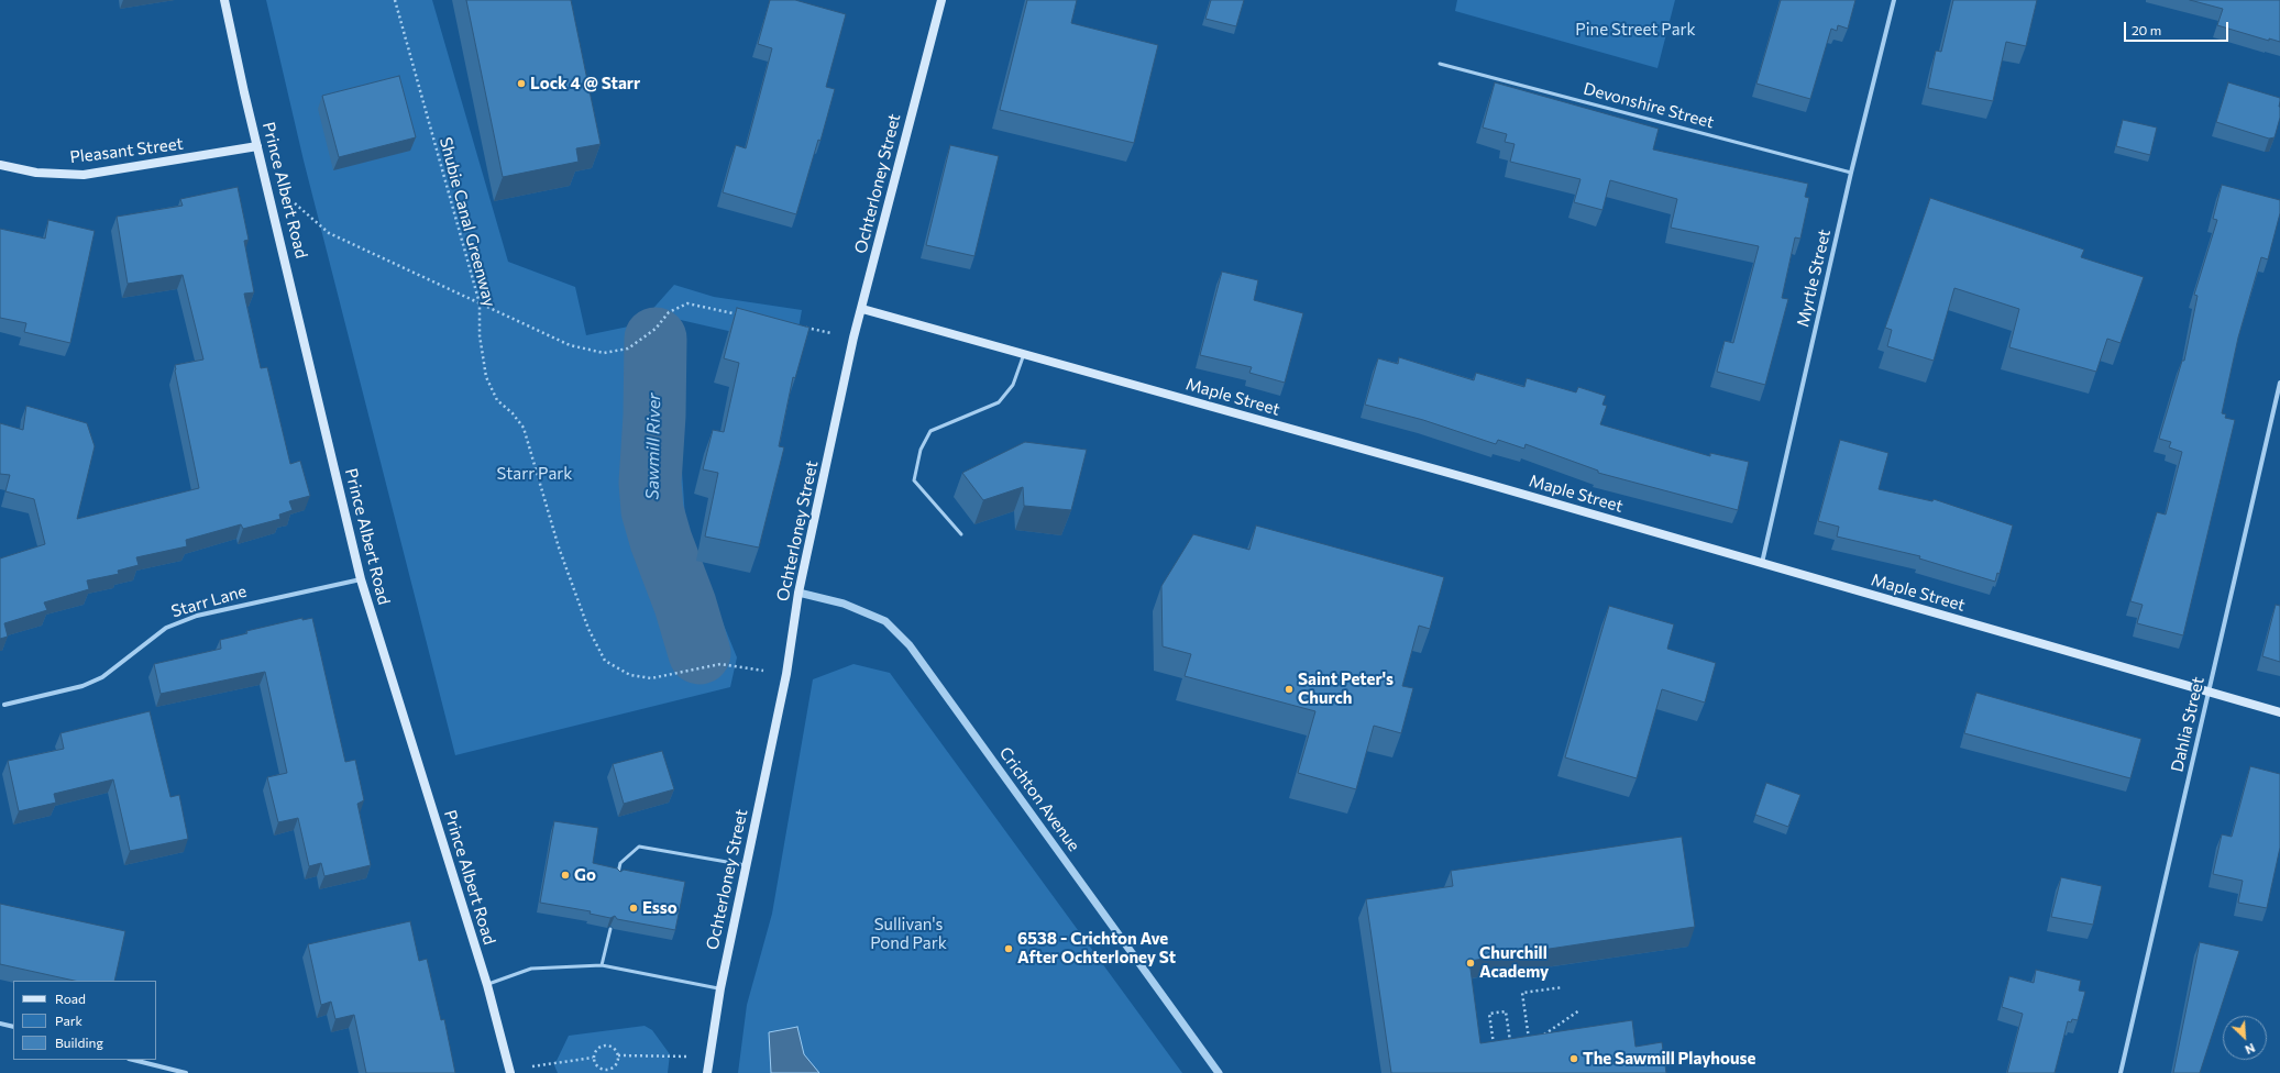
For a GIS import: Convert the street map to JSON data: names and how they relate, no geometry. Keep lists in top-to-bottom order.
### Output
{
  "streets": {
    "main road": [
      "Pleasant Street",
      "Ochterloney Street",
      "Prince Albert Road",
      "Maple Street"
    ],
    "street": [
      "Myrtle Street",
      "Starr Lane",
      "Dahlia Street",
      "Crichton Avenue"
    ],
    "lane": ["Devonshire Street"],
    "path": ["Shubie Canal Greenway"]
  },
  "crossings": [
    ["Devonshire Street", "Myrtle Street"],
    ["Pleasant Street", "Prince Albert Road"],
    ["Ochterloney Street", "Shubie Canal Greenway"],
    ["Ochterloney Street", "Maple Street"],
    ["Ochterloney Street", "Crichton Avenue"],
    ["Prince Albert Road", "Starr Lane"],
    ["Myrtle Street", "Maple Street"],
    ["Maple Street", "Dahlia Street"]
  ],
  "water": ["Sawmill River"],
  "parks": ["Pine Street Park", "Starr Park", "Sullivan's Pond Park"],
  "places": [
    "Lock 4 @ Starr",
    "Saint Peter's Church",
    "Go",
    "Esso",
    "6538 - Crichton Ave After Ochterloney St",
    "Churchill Academy",
    "The Sawmill Playhouse"
  ],
  "legend": ["Road", "Park", "Building"],
  "scale_bar": "20 m",
  "north": "bottom right"
}
